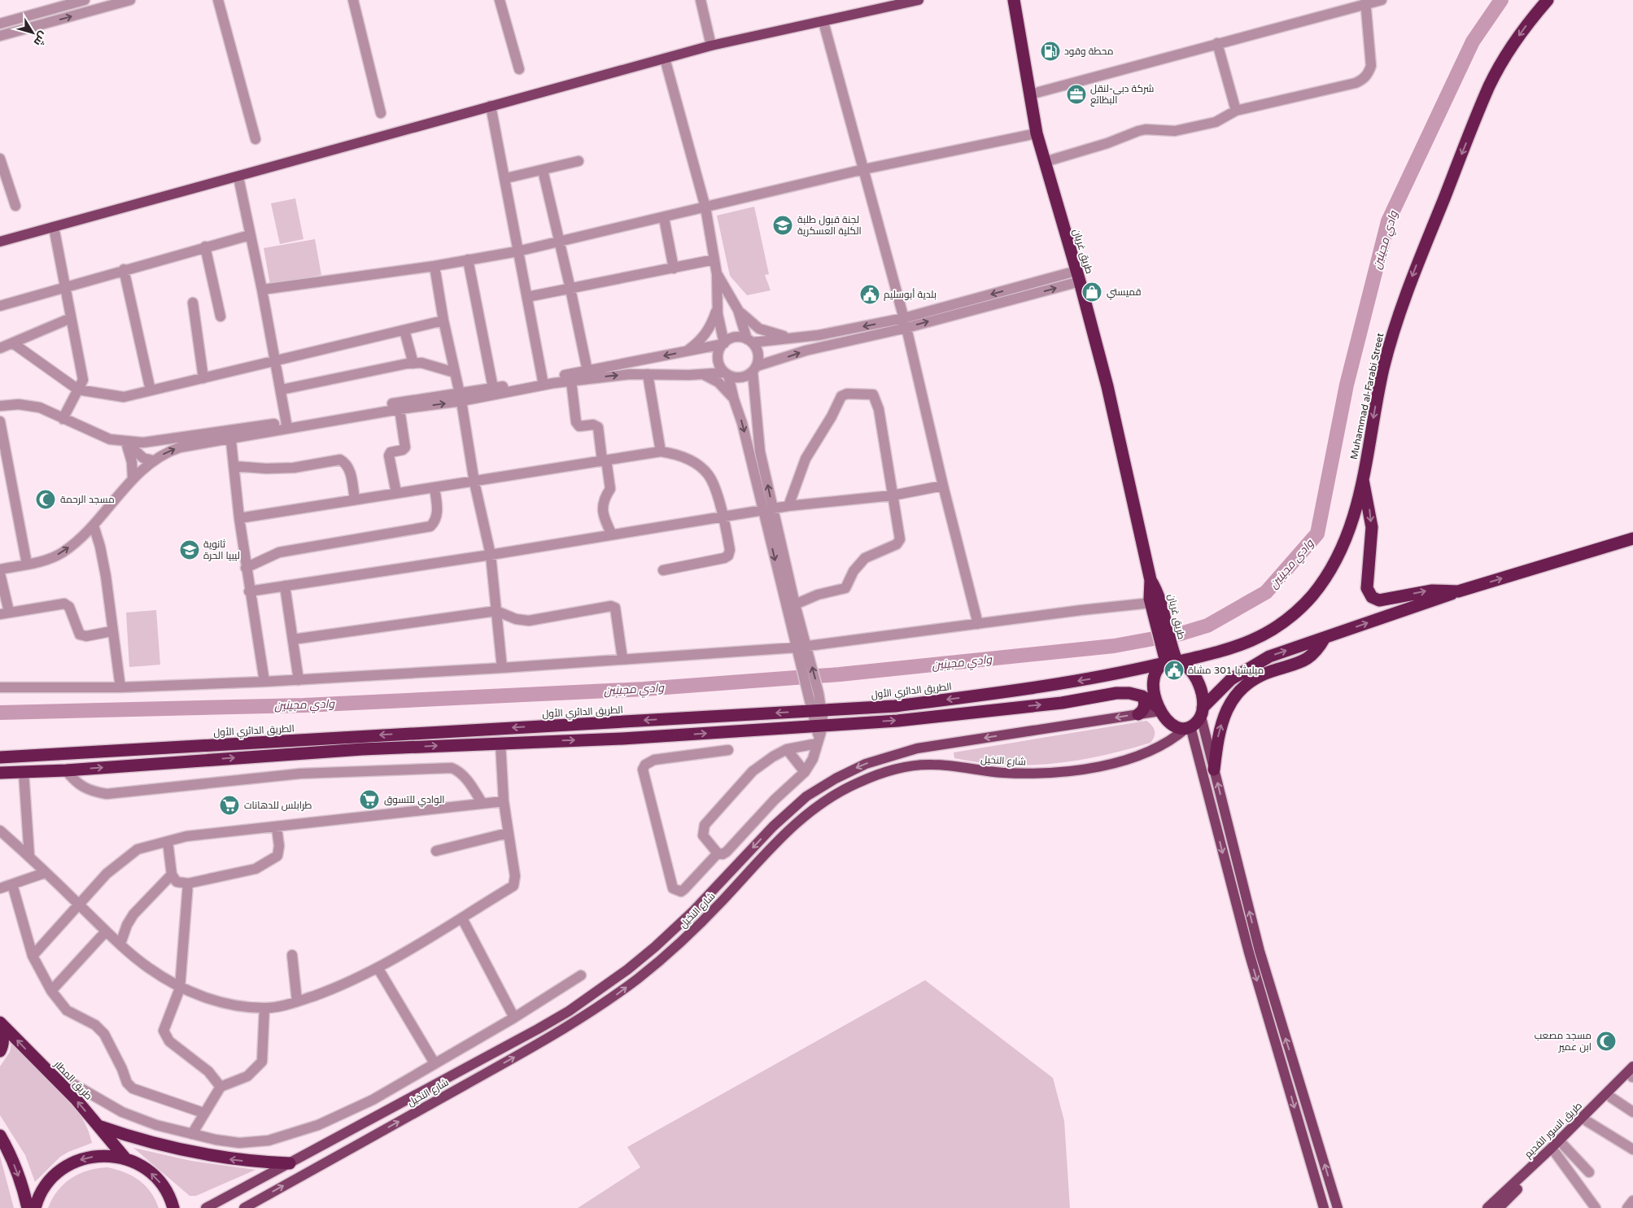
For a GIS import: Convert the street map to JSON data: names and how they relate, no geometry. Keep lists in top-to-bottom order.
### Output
{
  "streets": {
    "highway": [
      "طريق غريان",
      "Muhammad al-Farabi Street",
      "الطريق الدائري الأول",
      "طريق المطار"
    ],
    "main road": ["شارع النخيل", "طريق السور القديم"]
  },
  "crossings": [
    ["طريق غريان", "Muhammad al-Farabi Street"],
    ["طريق غريان", "الطريق الدائري الأول"],
    ["طريق غريان", "شارع النخيل"],
    ["Muhammad al-Farabi Street", "الطريق الدائري الأول"],
    ["Muhammad al-Farabi Street", "شارع النخيل"],
    ["الطريق الدائري الأول", "شارع النخيل"]
  ],
  "one_way": ["Muhammad al-Farabi Street"],
  "water": ["وادي مجينين"],
  "places": {
    "fuel station": ["محطة وقود"],
    "office": ["شركة دبي-لنقل البظائع"],
    "school or university": ["لجنة قبول طلبة الكلية العسكرية", "ثانوية ليبيا الحرة"],
    "shop": ["قميستي"],
    "public building": ["بلدية أبوسليم", "ميليشيا 301 مشاة"],
    "mosque": ["مسجد الرحمة", "مسجد مصعب ابن عمير"],
    "supermarket": ["الوادي للتسوق", "طرابلس للدهانات"]
  },
  "north": "bottom right"
}
